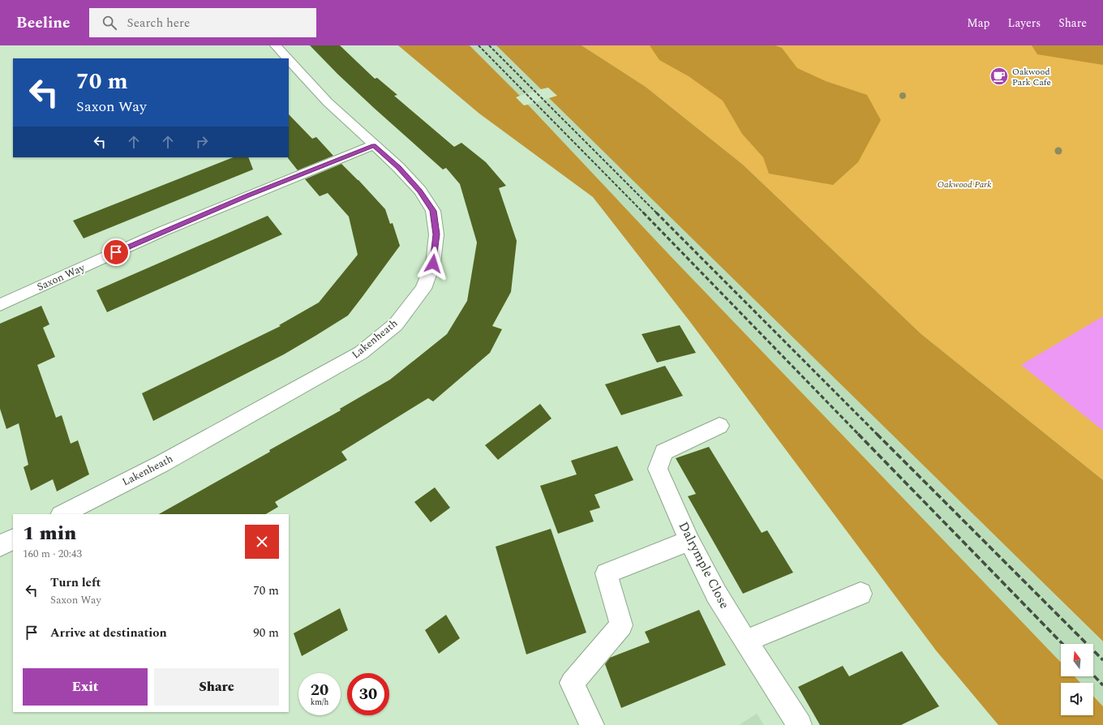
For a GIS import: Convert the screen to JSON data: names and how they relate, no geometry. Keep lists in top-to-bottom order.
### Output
{
  "streets": {
    "street": ["Saxon Way", "Lakenheath", "Dalrymple Close"]
  },
  "crossings": [
    ["Saxon Way", "Lakenheath"]
  ],
  "parks": ["Oakwood Park"],
  "places": {
    "cafe": ["Oakwood Park Cafe"]
  },
  "north": "top",
  "page": {
    "header": "Beeline",
    "search": "Search here",
    "nav": ["Map", "Layers", "Share"],
    "turn": ["70 m", "Saxon Way"],
    "heading": ["1 min", "160 m · 20:43"],
    "list": [
      {
        "name": "Turn left",
        "note": "Saxon Way",
        "value": "70 m"
      },
      {
        "name": "Arrive at destination",
        "value": "90 m"
      }
    ],
    "buttons": ["Exit", "Share"],
    "speed": "20 km/h",
    "limit": "30"
  }
}
